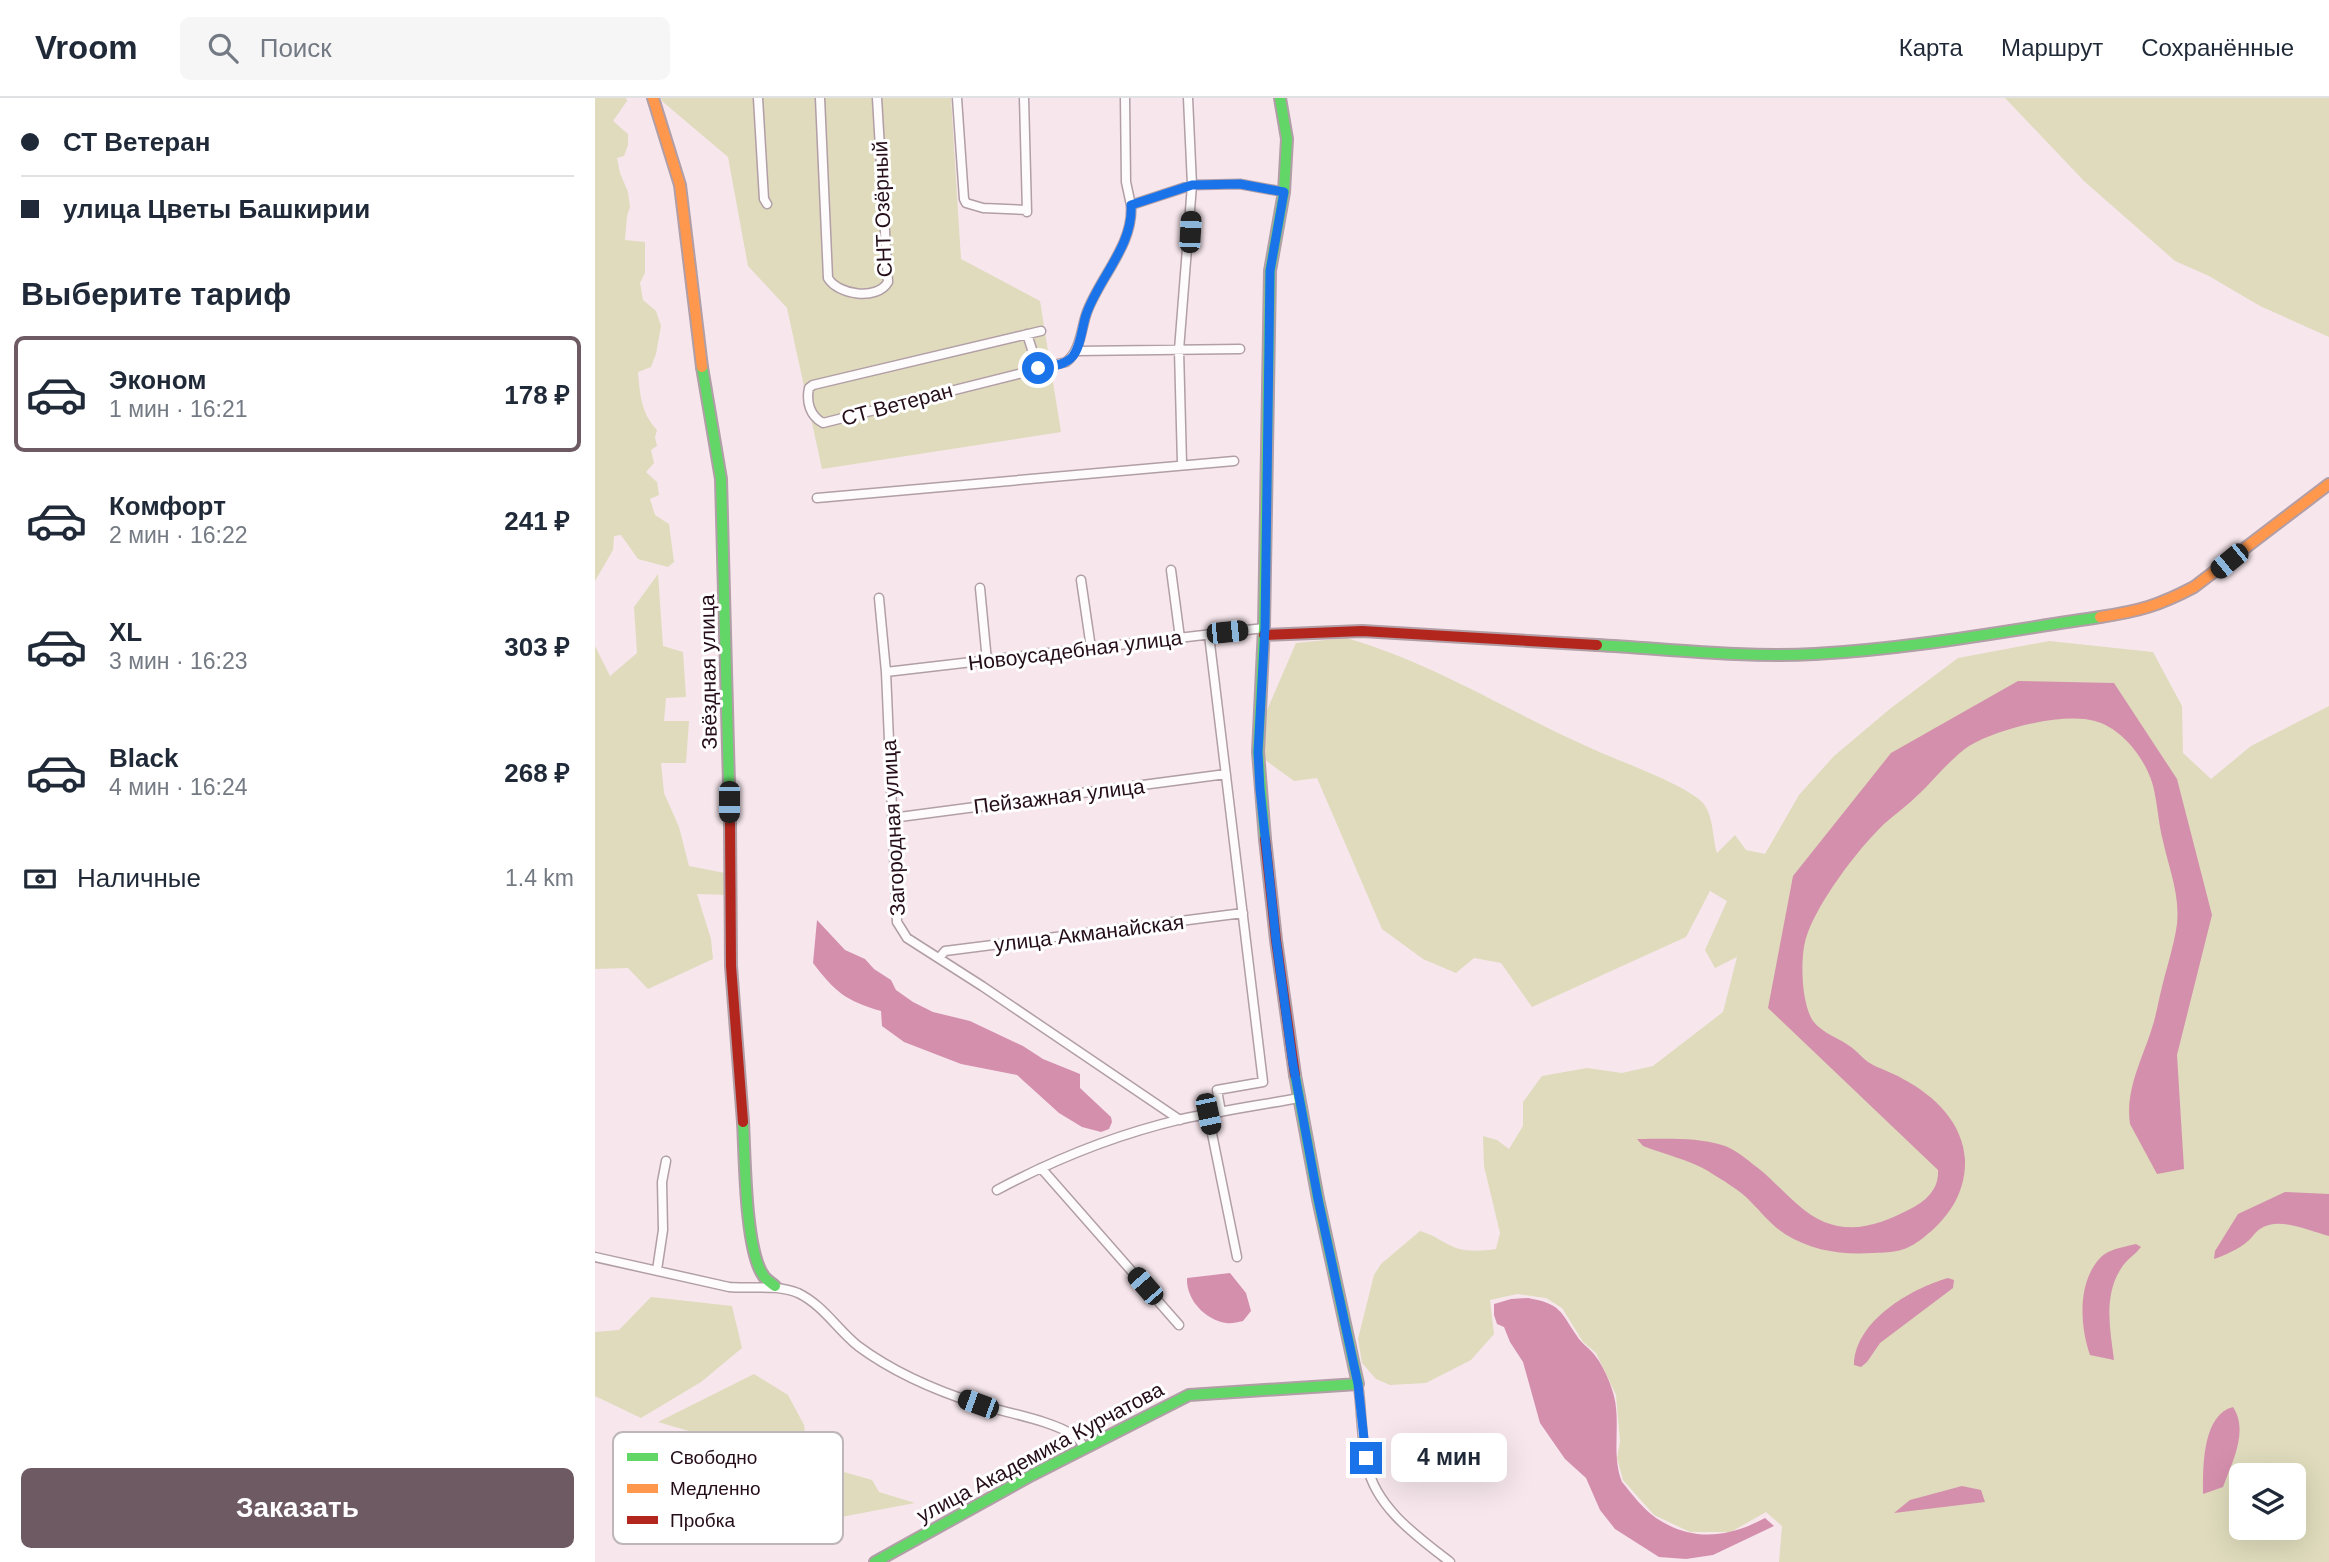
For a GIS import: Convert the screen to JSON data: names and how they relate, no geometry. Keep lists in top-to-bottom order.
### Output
{
  "streets": {
    "street": [
      "СНТ Озёрный",
      "СТ Ветеран",
      "Новоусадебная улица",
      "Звёздная улица",
      "Пейзажная улица",
      "Загородная улица",
      "улица Акманайская",
      "улица Академика Курчатова"
    ]
  },
  "crossings": [
    ["Новоусадебная улица", "Загородная улица"],
    ["Пейзажная улица", "Загородная улица"],
    ["Загородная улица", "улица Акманайская"]
  ],
  "legend": ["Свободно", "Медленно", "Пробка"],
  "page": {
    "header": "Vroom",
    "search": "Поиск",
    "nav": ["Карта", "Маршрут", "Сохранённые"],
    "banner": ["СТ Ветеран", "улица Цветы Башкирии"],
    "heading": "Выберите тариф",
    "list": [
      {
        "name": "Эконом",
        "note": "1 мин · 16:21",
        "value": "178 ₽"
      },
      {
        "name": "Комфорт",
        "note": "2 мин · 16:22",
        "value": "241 ₽"
      },
      {
        "name": "XL",
        "note": "3 мин · 16:23",
        "value": "303 ₽"
      },
      {
        "name": "Black",
        "note": "4 мин · 16:24",
        "value": "268 ₽"
      }
    ],
    "pay": ["Наличные", "1.4 km"],
    "bubble": "4 мин",
    "buttons": "Заказать"
  }
}
